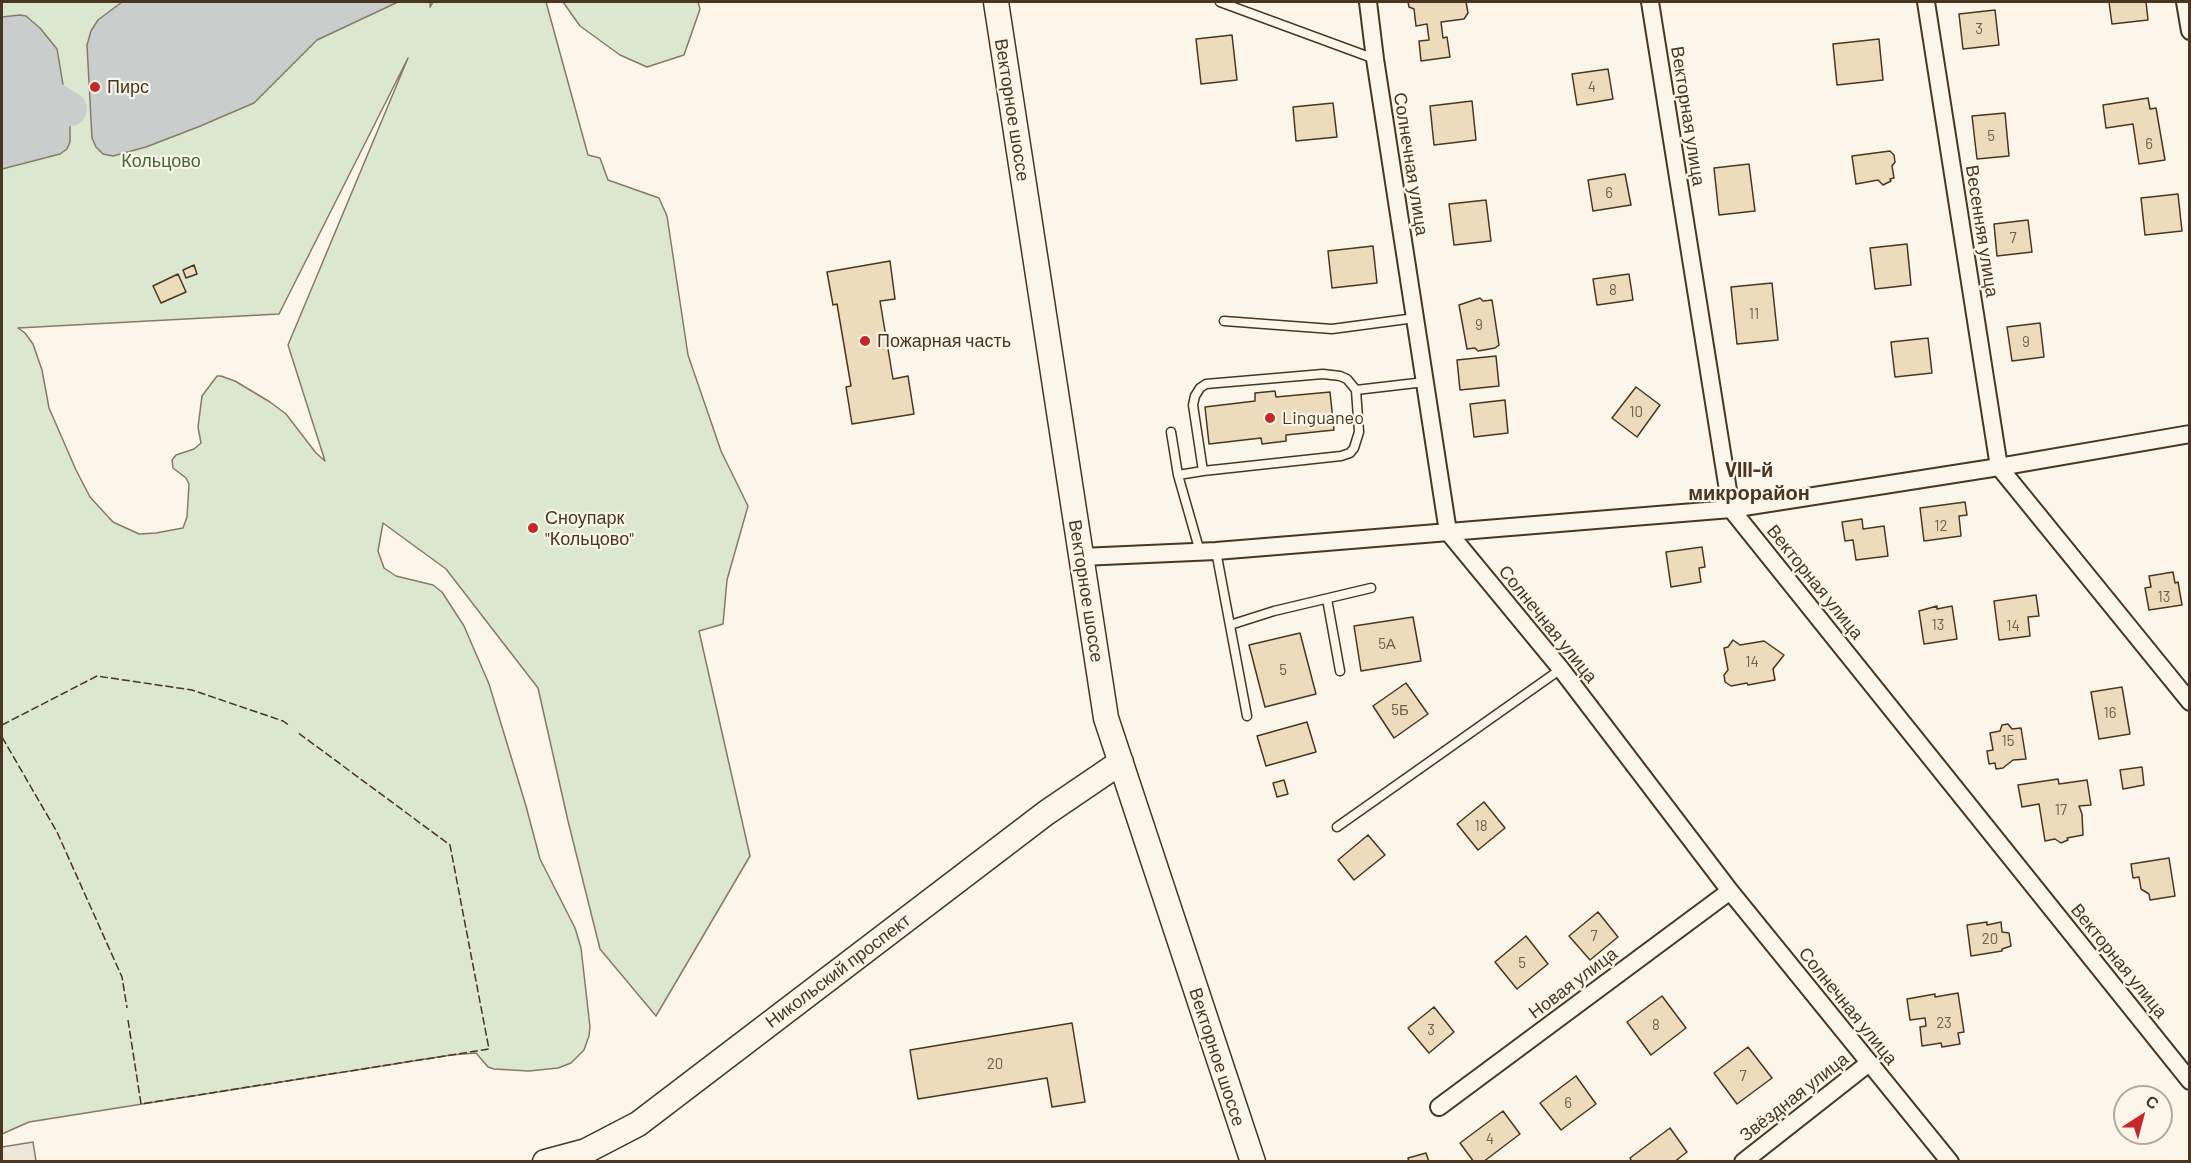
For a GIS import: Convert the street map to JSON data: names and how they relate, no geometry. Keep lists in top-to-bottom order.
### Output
{
  "streets": {
    "main road": ["Векторное шоссе", "Никольский проспект"],
    "street": [
      "Векторная улица",
      "Солнечная улица",
      "Весенняя улица",
      "Новая улица",
      "Звёздная улица"
    ]
  },
  "crossings": [
    ["Векторное шоссе", "Никольский проспект"],
    ["Солнечная улица", "Новая улица"],
    ["Солнечная улица", "Звёздная улица"]
  ],
  "districts": ["VIII-й микрорайон"],
  "parks": ["Кольцово"],
  "places": [
    "Пирс",
    "Пожарная часть",
    "Linguaneo",
    "Сноупарк \"Кольцово\""
  ],
  "house_numbers": [
    "3",
    "4",
    "5",
    "6",
    "6",
    "7",
    "8",
    "11",
    "9",
    "9",
    "10",
    "12",
    "13",
    "13",
    "14",
    "5А",
    "14",
    "5",
    "5Б",
    "16",
    "15",
    "17",
    "18",
    "7",
    "20",
    "5",
    "23",
    "8",
    "3",
    "20",
    "7",
    "6",
    "4"
  ],
  "north": "top right"
}
